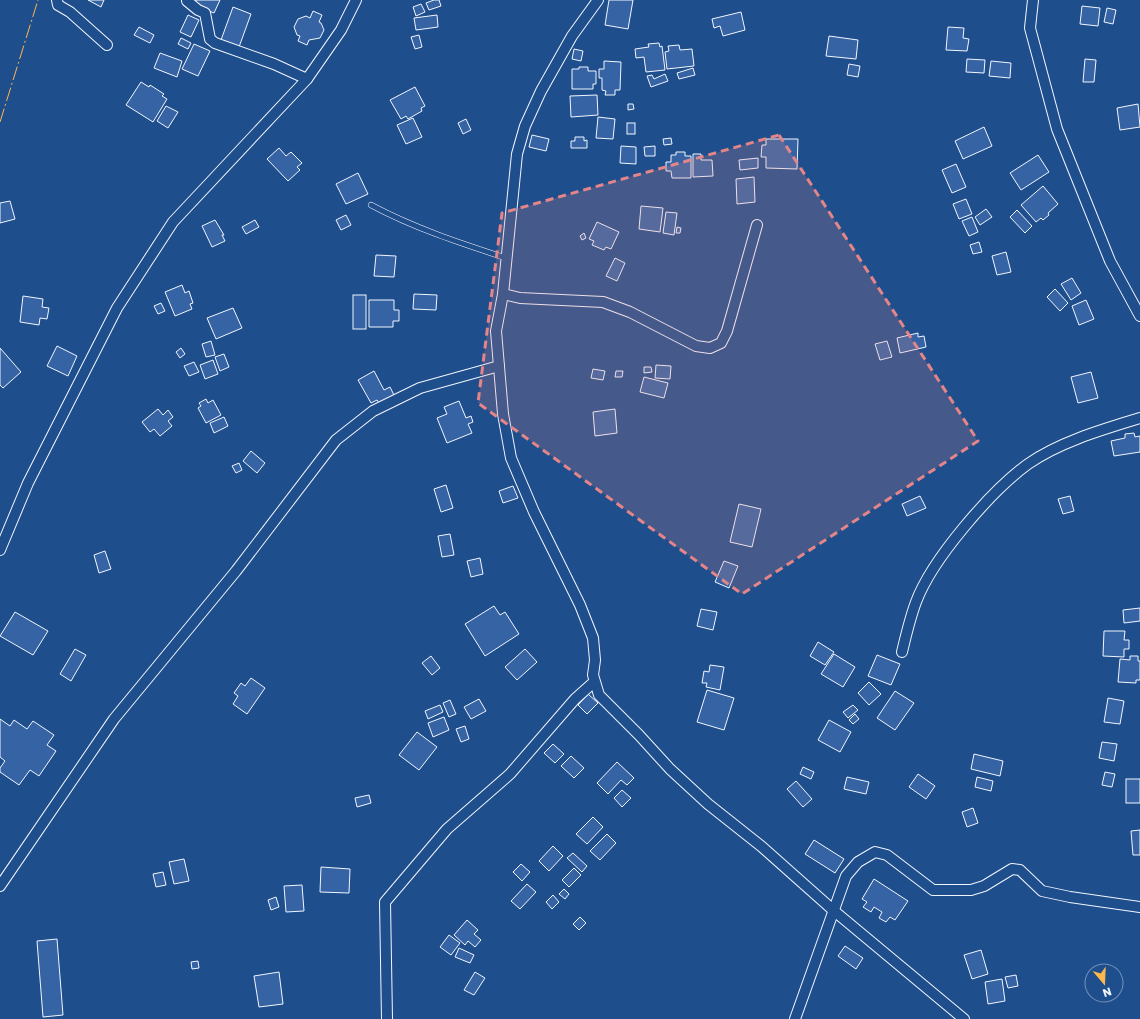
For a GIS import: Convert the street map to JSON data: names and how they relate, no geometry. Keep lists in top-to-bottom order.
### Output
{
  "north": "bottom"
}
